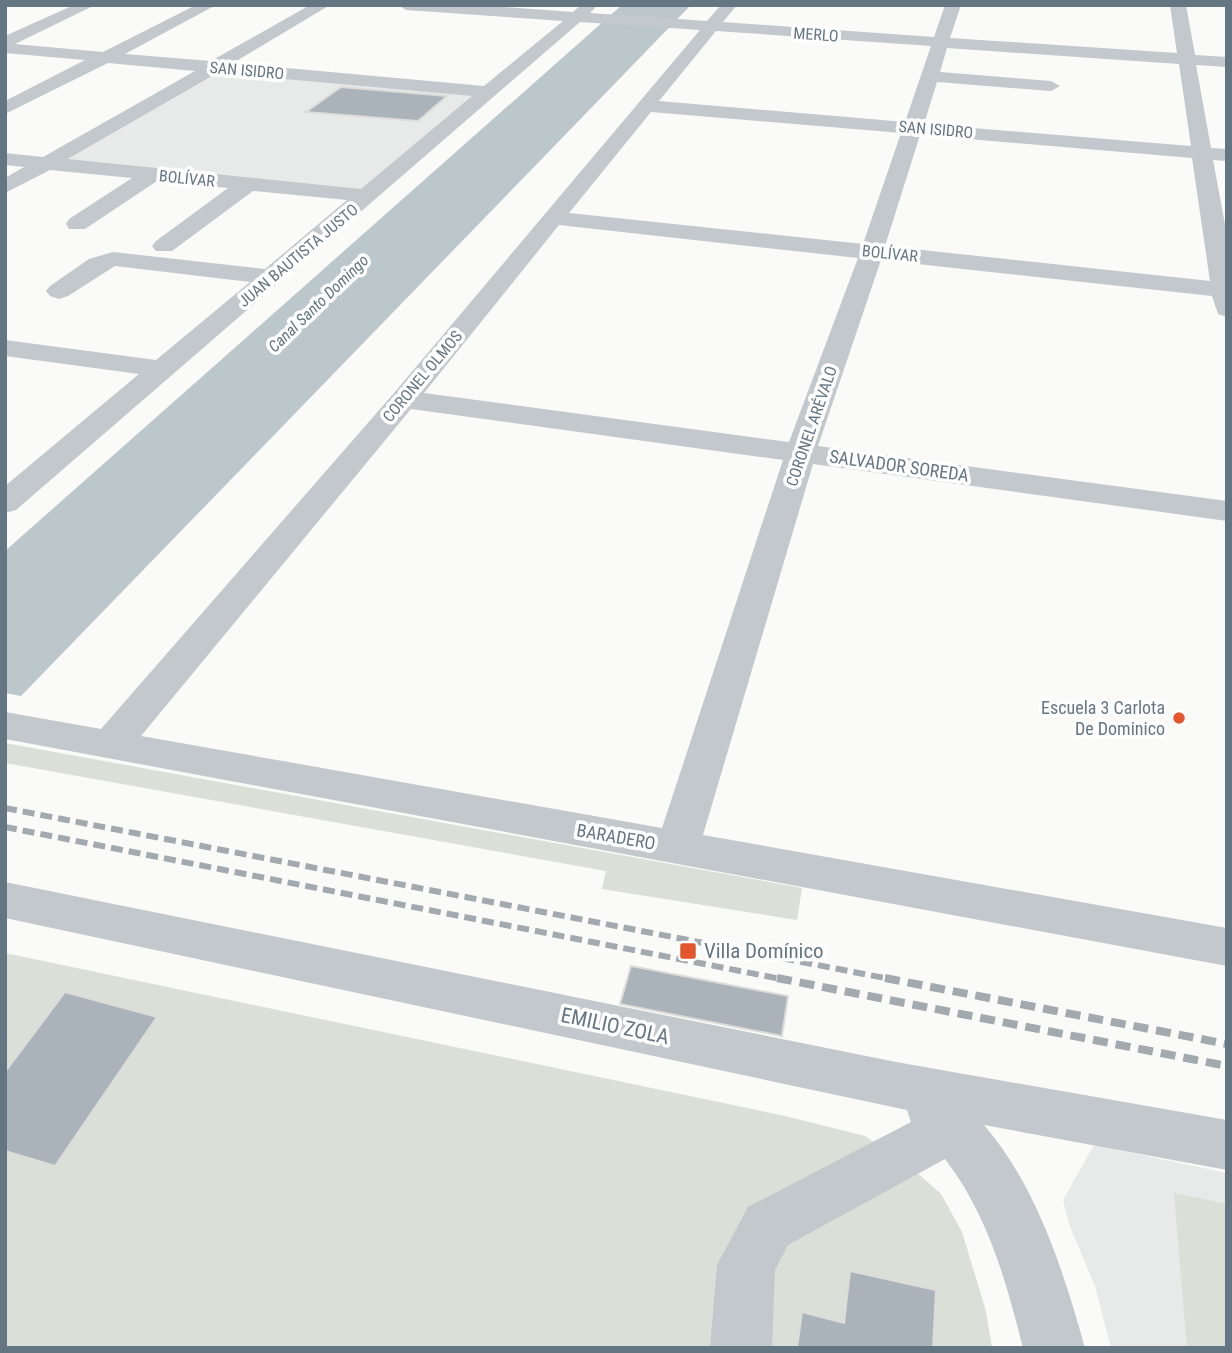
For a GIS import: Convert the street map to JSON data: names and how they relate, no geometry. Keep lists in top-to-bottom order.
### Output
{
  "streets": {
    "street": [
      "MERLO",
      "SAN ISIDRO",
      "BOLÍVAR",
      "JUAN BAUTISTA JUSTO",
      "CORONEL OLMOS",
      "CORONEL ARÉVALO",
      "SALVADOR SOREDA",
      "BARADERO",
      "EMILIO ZOLA"
    ]
  },
  "crossings": [
    ["MERLO", "JUAN BAUTISTA JUSTO"],
    ["MERLO", "CORONEL OLMOS"],
    ["MERLO", "CORONEL ARÉVALO"],
    ["SAN ISIDRO", "JUAN BAUTISTA JUSTO"],
    ["SAN ISIDRO", "CORONEL OLMOS"],
    ["SAN ISIDRO", "CORONEL ARÉVALO"],
    ["BOLÍVAR", "JUAN BAUTISTA JUSTO"],
    ["BOLÍVAR", "CORONEL OLMOS"],
    ["BOLÍVAR", "CORONEL ARÉVALO"],
    ["CORONEL OLMOS", "SALVADOR SOREDA"],
    ["CORONEL OLMOS", "BARADERO"],
    ["CORONEL ARÉVALO", "SALVADOR SOREDA"],
    ["CORONEL ARÉVALO", "BARADERO"]
  ],
  "water": ["Canal Santo Domingo"],
  "places": {
    "other": ["Escuela 3 Carlota De Dominico"],
    "transit": ["Villa Domínico"]
  }
}
